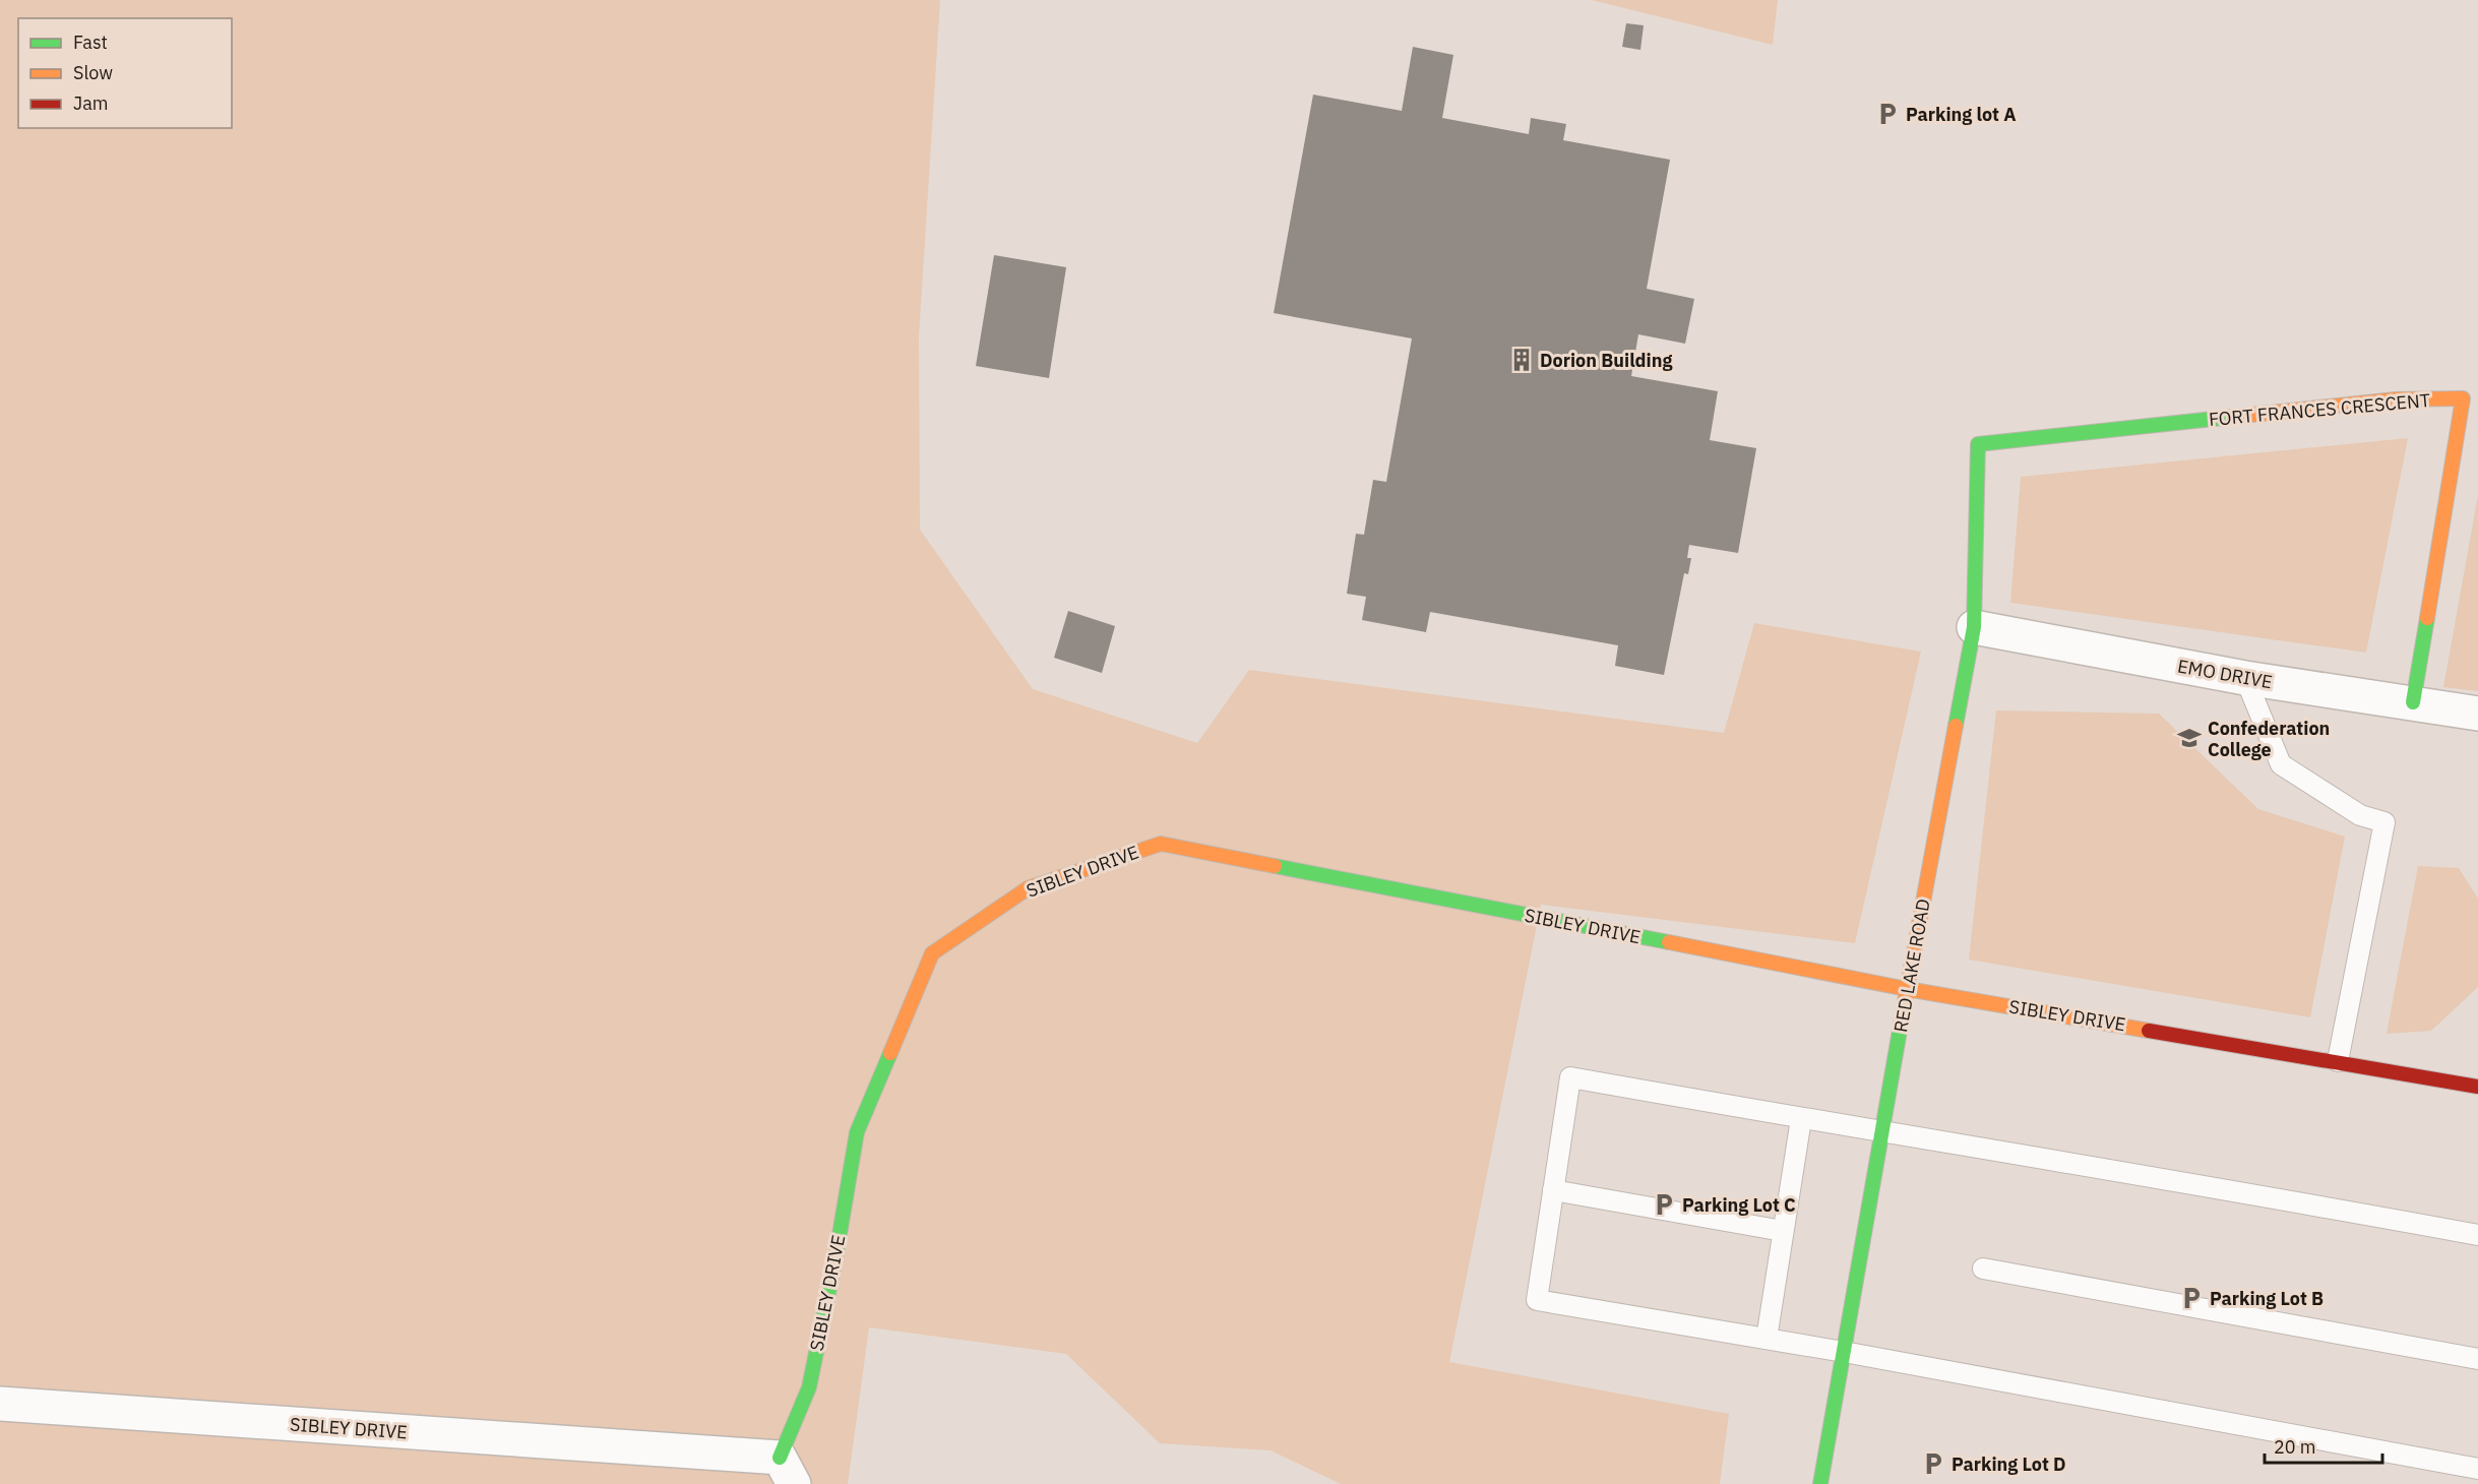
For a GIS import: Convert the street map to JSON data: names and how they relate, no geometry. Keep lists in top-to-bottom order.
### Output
{
  "streets": {
    "street": [
      "FORT FRANCES CRESCENT",
      "EMO DRIVE",
      "SIBLEY DRIVE",
      "RED LAKE ROAD"
    ]
  },
  "crossings": [
    ["FORT FRANCES CRESCENT", "EMO DRIVE"],
    ["FORT FRANCES CRESCENT", "RED LAKE ROAD"],
    ["EMO DRIVE", "RED LAKE ROAD"],
    ["SIBLEY DRIVE", "RED LAKE ROAD"]
  ],
  "places": {
    "parking": [
      "Parking lot A",
      "Parking Lot C",
      "Parking Lot B",
      "Parking Lot D"
    ],
    "building": ["Dorion Building"],
    "school or university": ["Confederation College"]
  },
  "legend": ["Fast", "Slow", "Jam"],
  "scale_bar": "20 m"
}
